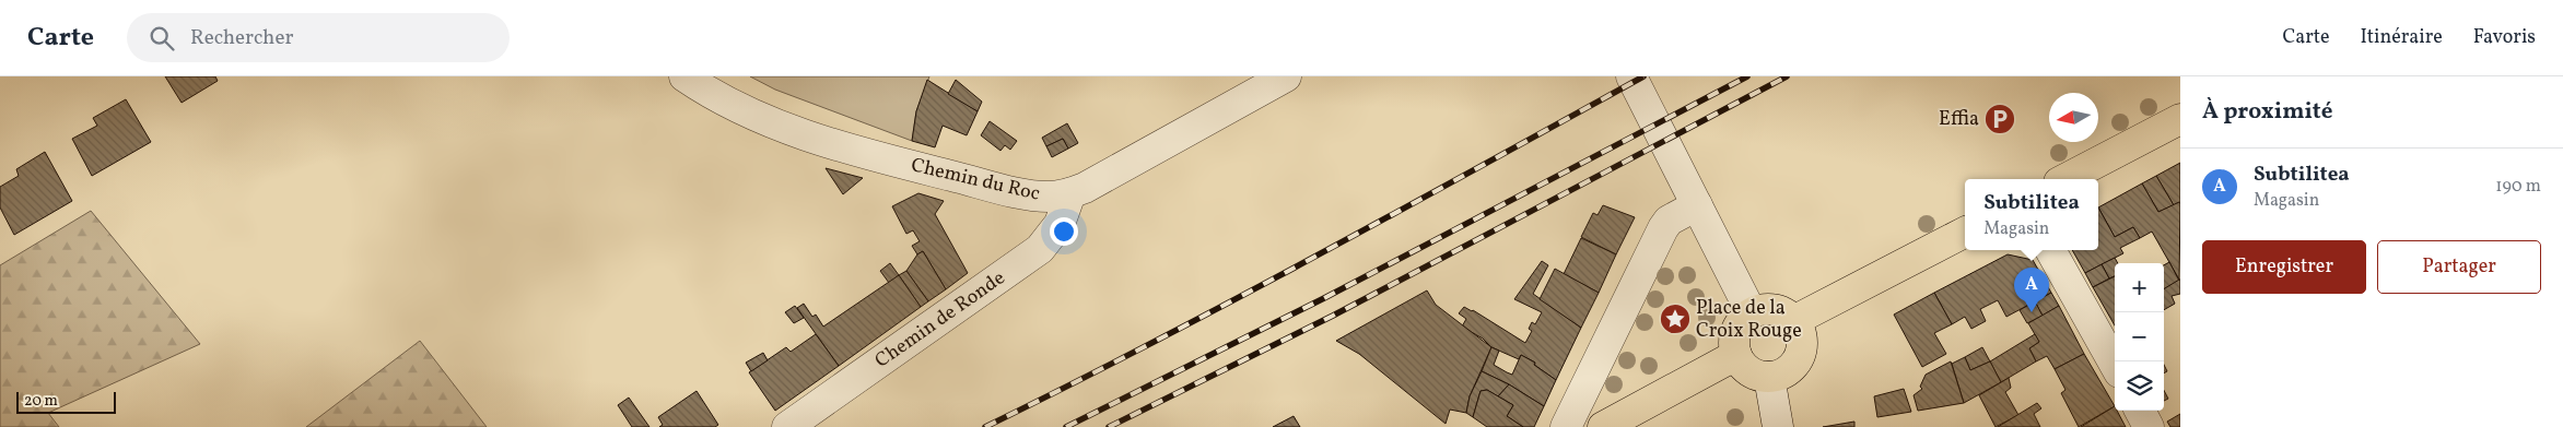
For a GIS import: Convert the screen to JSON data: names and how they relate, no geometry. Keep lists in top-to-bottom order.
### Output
{
  "streets": {
    "street": ["Chemin du Roc", "Chemin de Ronde"]
  },
  "crossings": [
    ["Chemin du Roc", "Chemin de Ronde"]
  ],
  "places": {
    "parking": ["Effia"],
    "place": ["Place de la Croix Rouge"]
  },
  "scale_bar": "20 m",
  "north": "left",
  "page": {
    "header": "Carte",
    "search": "Rechercher",
    "nav": ["Carte", "Itinéraire", "Favoris"],
    "heading": "À proximité",
    "list": [
      {
        "mark": "A",
        "name": "Subtilitea",
        "note": "Magasin",
        "value": "190 m"
      }
    ],
    "popup": ["Subtilitea", "Magasin"],
    "buttons": ["Enregistrer", "Partager"],
    "map_buttons": ["+", "−"],
    "pins": "A",
    "scale": "20 m"
  }
}
